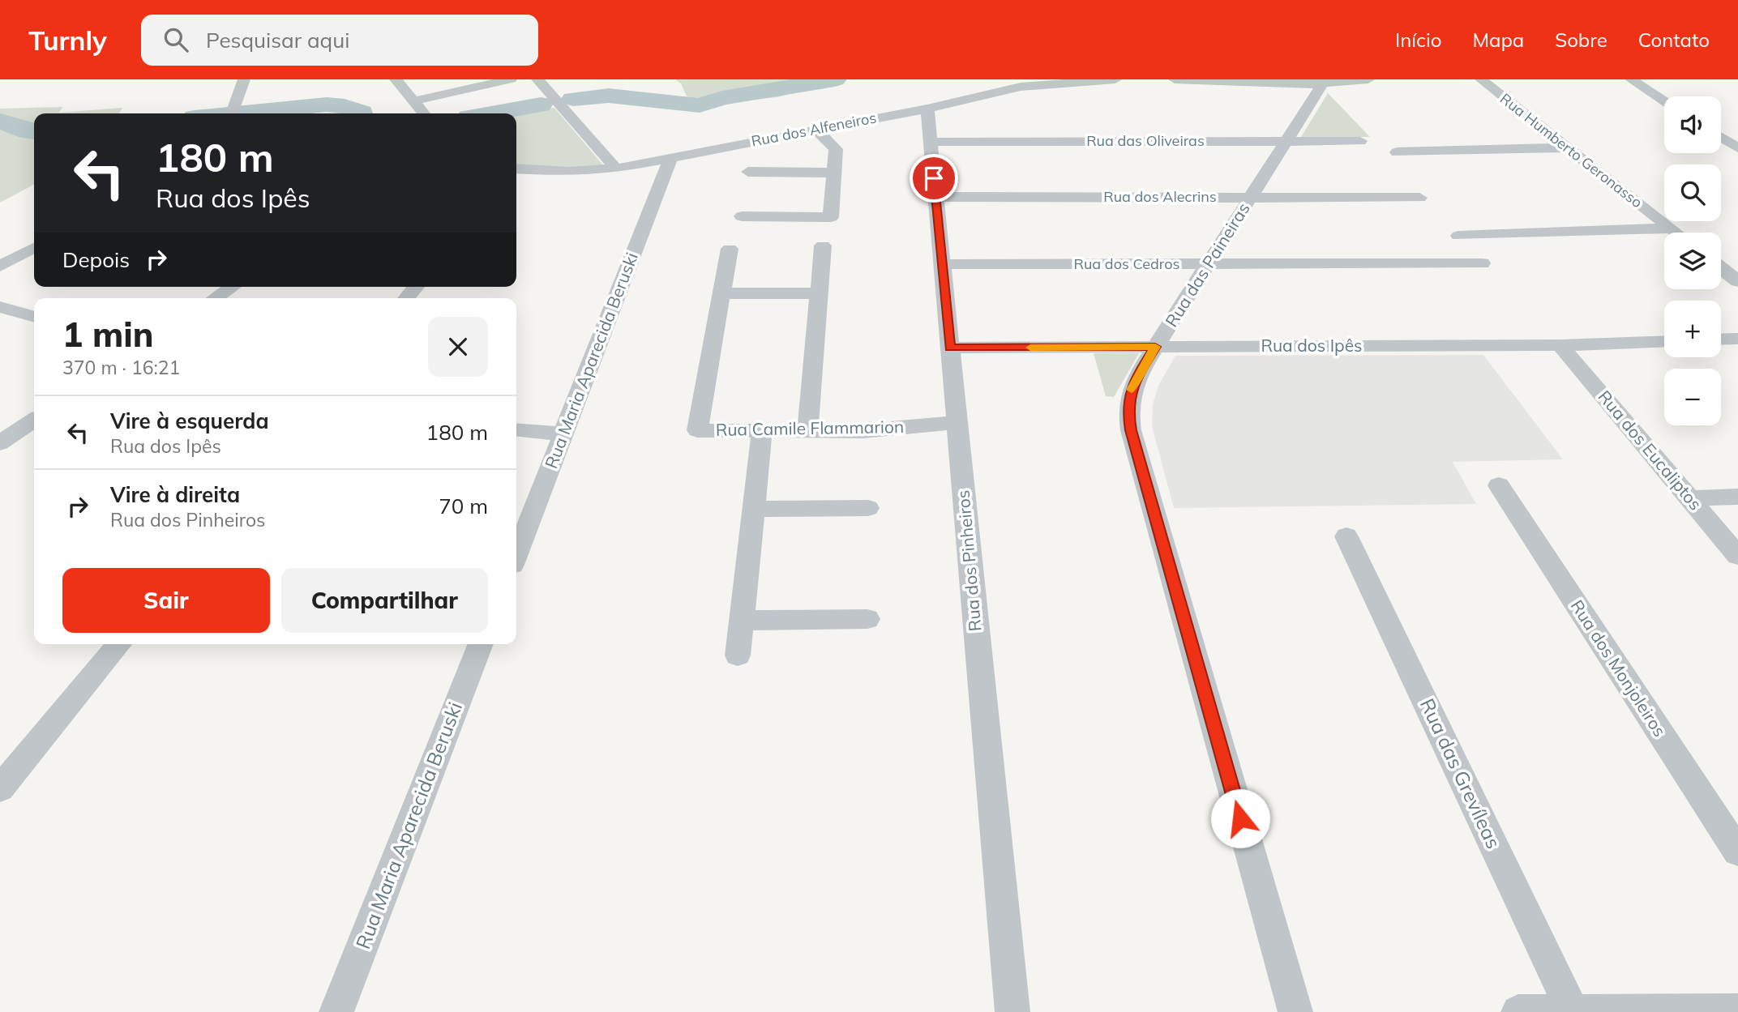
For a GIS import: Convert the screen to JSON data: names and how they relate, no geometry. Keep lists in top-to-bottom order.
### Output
{
  "streets": {
    "street": [
      "Rua dos Alfeneiros",
      "Rua das Oliveiras",
      "Rua Humberto Geronasso",
      "Rua dos Alecrins",
      "Rua dos Cedros",
      "Rua das Paineiras",
      "Rua dos Ipês",
      "Rua Maria Aparecida Beruski",
      "Rua Camile Flammarion",
      "Rua dos Eucaliptos",
      "Rua dos Pinheiros",
      "Rua dos Monjoleiros",
      "Rua das Grevíleas"
    ]
  },
  "crossings": [
    ["Rua dos Alfeneiros", "Rua Maria Aparecida Beruski"],
    ["Rua dos Alfeneiros", "Rua dos Pinheiros"],
    ["Rua das Oliveiras", "Rua das Paineiras"],
    ["Rua das Oliveiras", "Rua dos Pinheiros"],
    ["Rua dos Alecrins", "Rua das Paineiras"],
    ["Rua dos Alecrins", "Rua dos Pinheiros"],
    ["Rua dos Cedros", "Rua das Paineiras"],
    ["Rua dos Cedros", "Rua dos Pinheiros"],
    ["Rua das Paineiras", "Rua dos Ipês"],
    ["Rua dos Ipês", "Rua dos Eucaliptos"],
    ["Rua dos Ipês", "Rua dos Pinheiros"],
    ["Rua Camile Flammarion", "Rua dos Pinheiros"]
  ],
  "page": {
    "header": "Turnly",
    "search": "Pesquisar aqui",
    "nav": [
      "Início",
      "Mapa",
      "Sobre",
      "Contato"
    ],
    "map_buttons": ["+", "−"],
    "turn": ["180 m", "Rua dos Ipês"],
    "then": "Depois",
    "heading": ["1 min", "370 m · 16:21"],
    "list": [
      {
        "name": "Vire à esquerda",
        "note": "Rua dos Ipês",
        "value": "180 m"
      },
      {
        "name": "Vire à direita",
        "note": "Rua dos Pinheiros",
        "value": "70 m"
      }
    ],
    "buttons": ["Sair", "Compartilhar"]
  }
}
